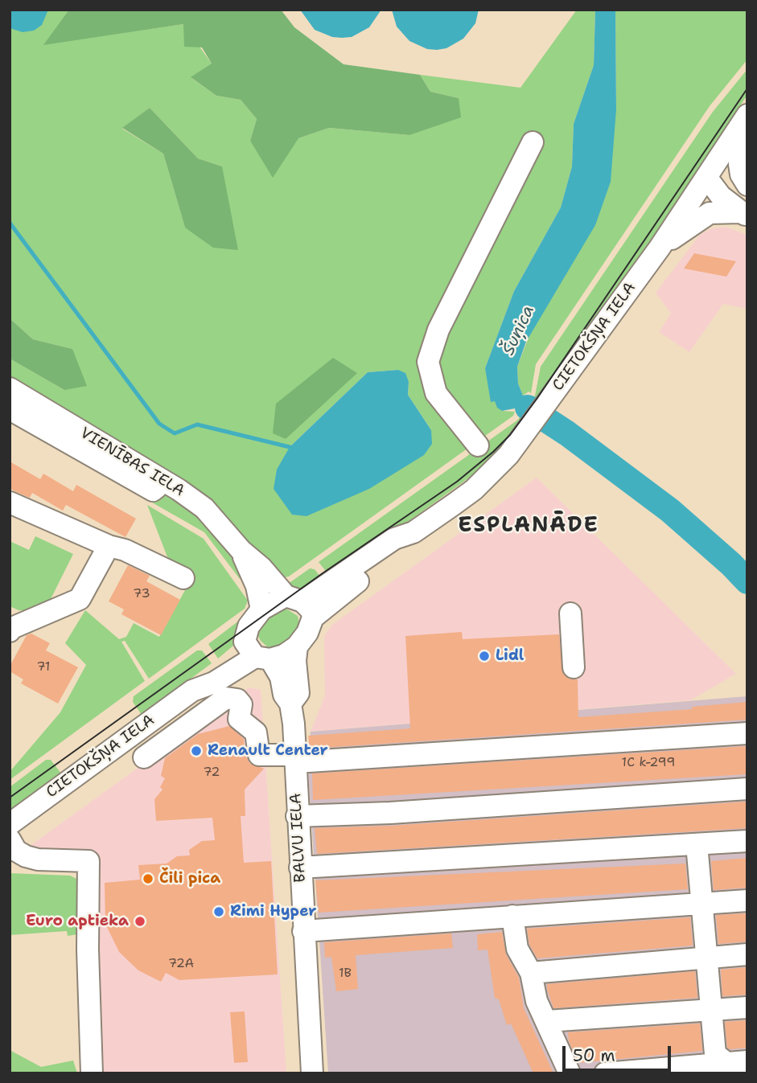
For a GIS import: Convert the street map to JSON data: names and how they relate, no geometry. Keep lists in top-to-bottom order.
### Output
{
  "streets": {
    "street": ["CIETOKŠŅA IELA", "VIENĪBAS IELA", "BALVU IELA"]
  },
  "crossings": [
    ["CIETOKŠŅA IELA", "VIENĪBAS IELA"],
    ["CIETOKŠŅA IELA", "BALVU IELA"],
    ["VIENĪBAS IELA", "BALVU IELA"]
  ],
  "districts": ["ESPLANĀDE"],
  "water": ["Šuņica"],
  "places": [
    "Lidl",
    "Renault Center",
    "Čili pica",
    "Rimi Hyper",
    "Euro aptieka"
  ],
  "house_numbers": [
    "73",
    "71",
    "1C k-299",
    "72",
    "72A",
    "1B"
  ],
  "scale_bar": "50 m"
}
